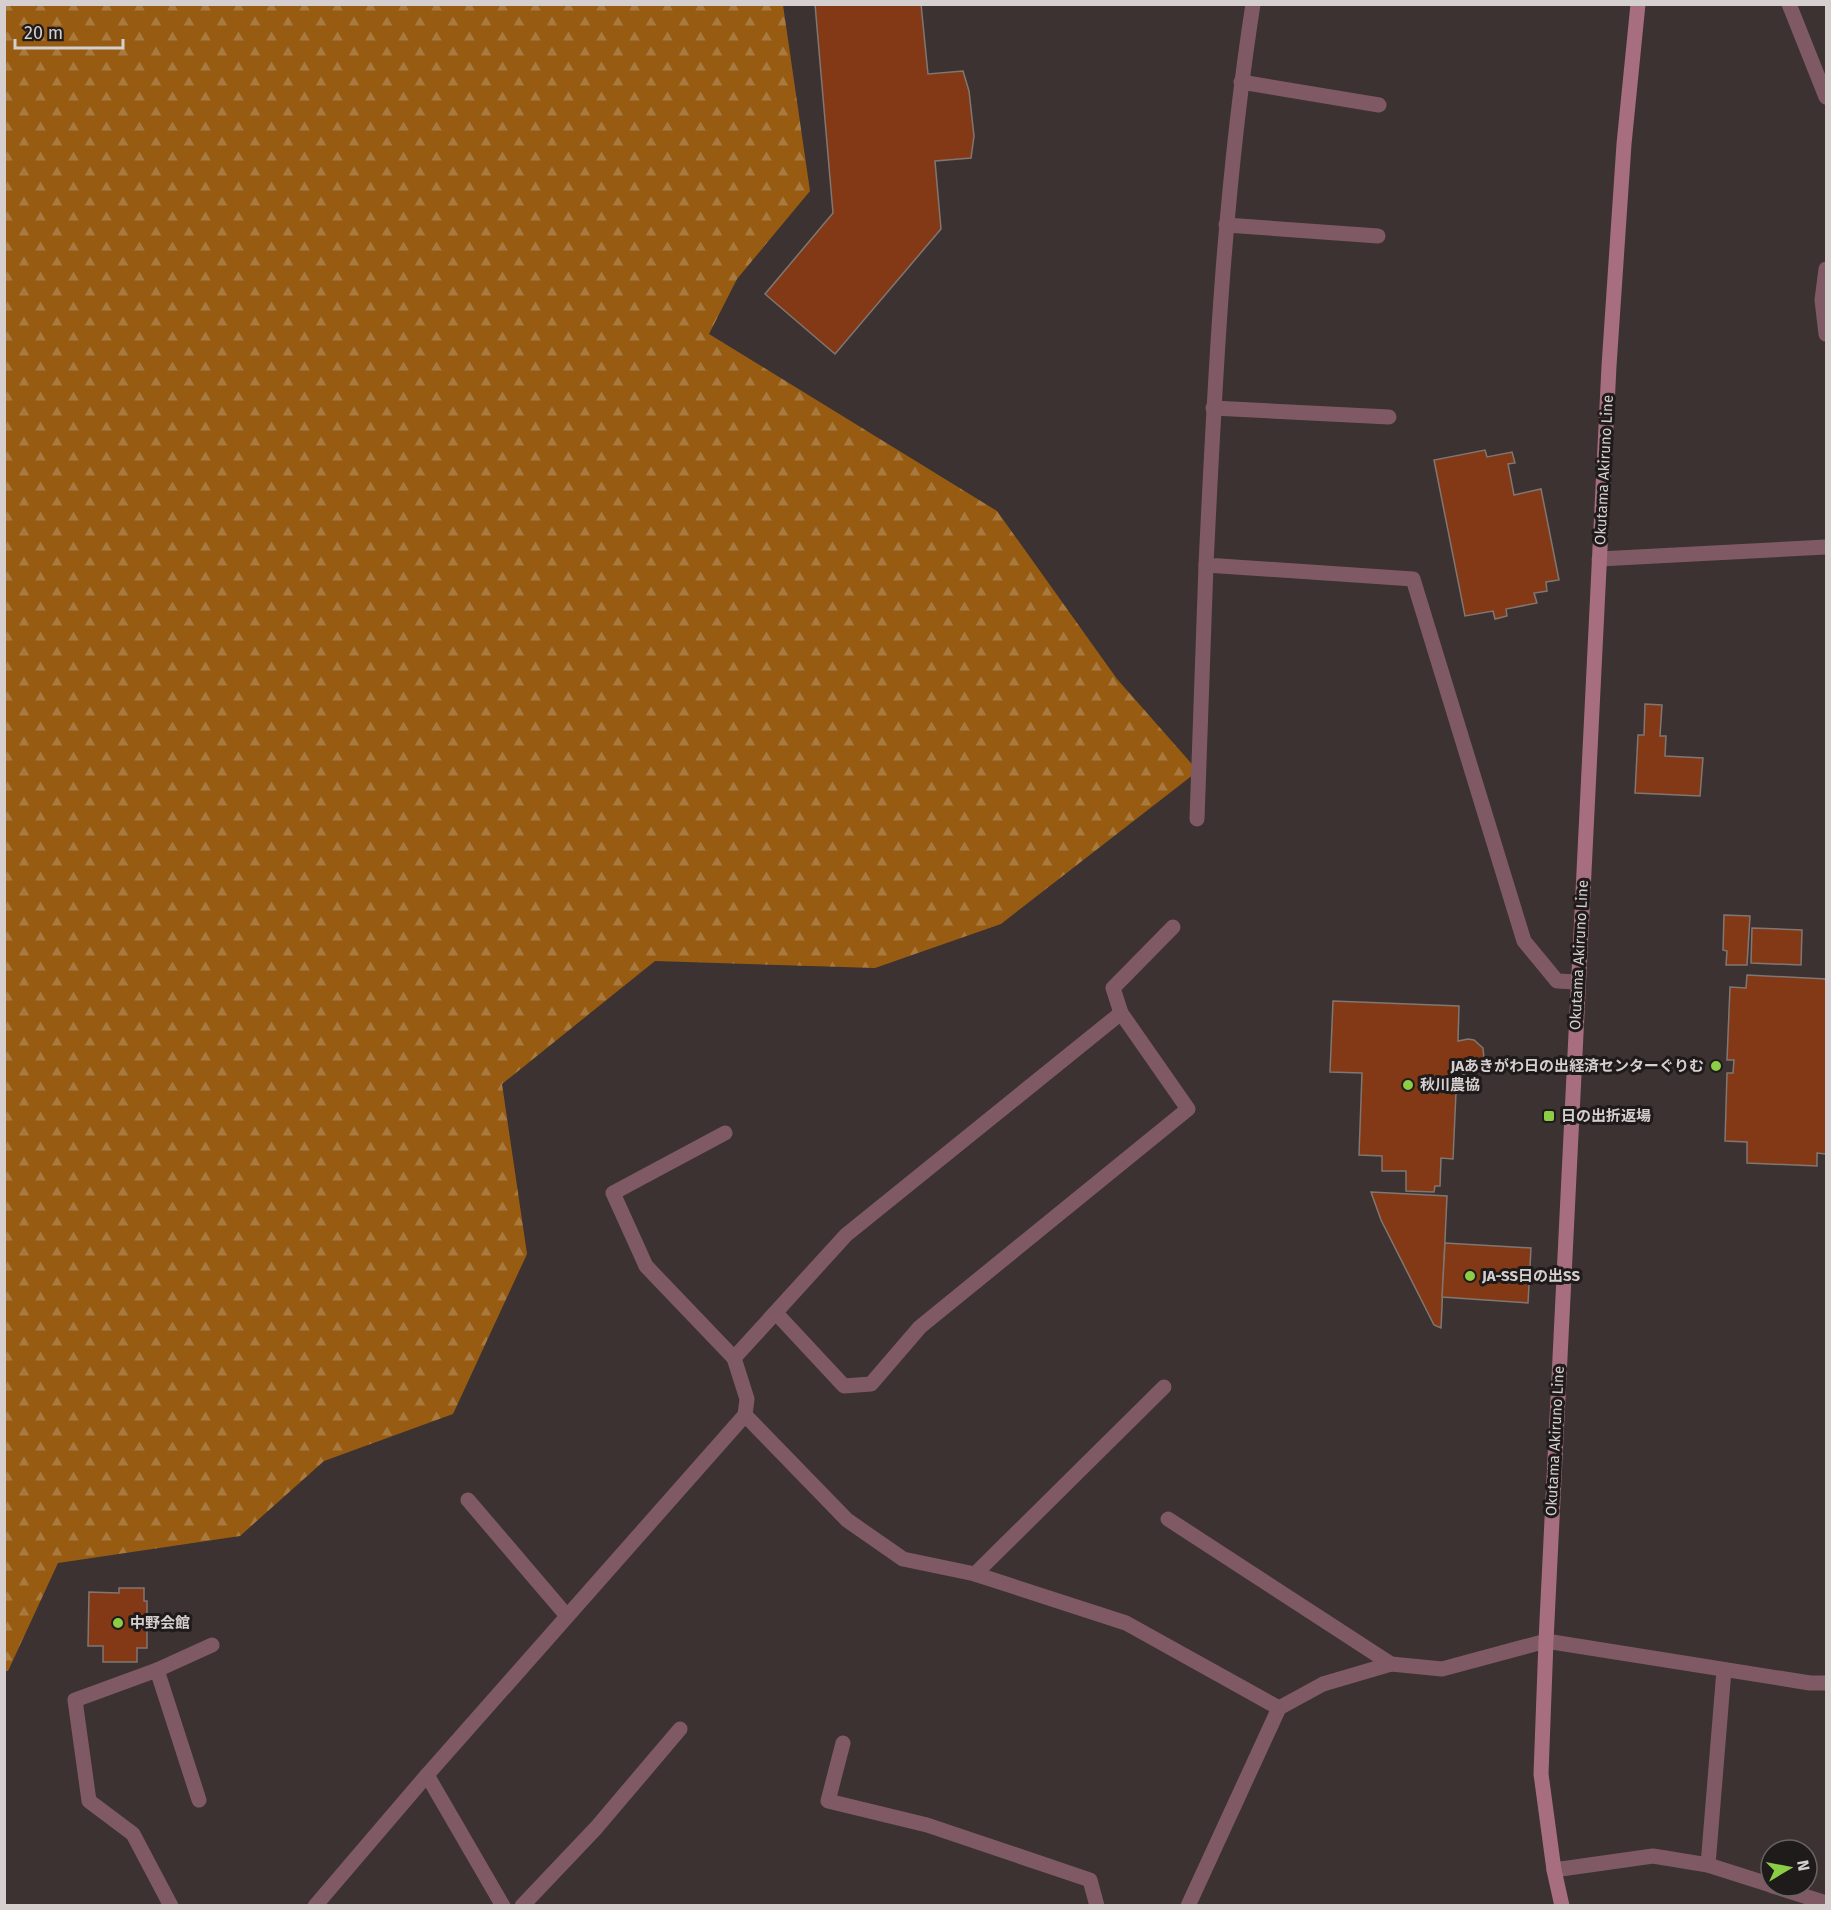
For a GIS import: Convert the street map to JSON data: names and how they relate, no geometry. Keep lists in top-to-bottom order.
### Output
{
  "streets": {
    "main road": ["Okutama Akiruno Line"]
  },
  "places": {
    "other": [
      "JAあきがわ日の出経済センターぐりむ",
      "秋川農協",
      "JA-SS日の出SS",
      "中野会館"
    ],
    "transit": ["日の出折返場"]
  },
  "scale_bar": "20 m",
  "north": "right"
}
